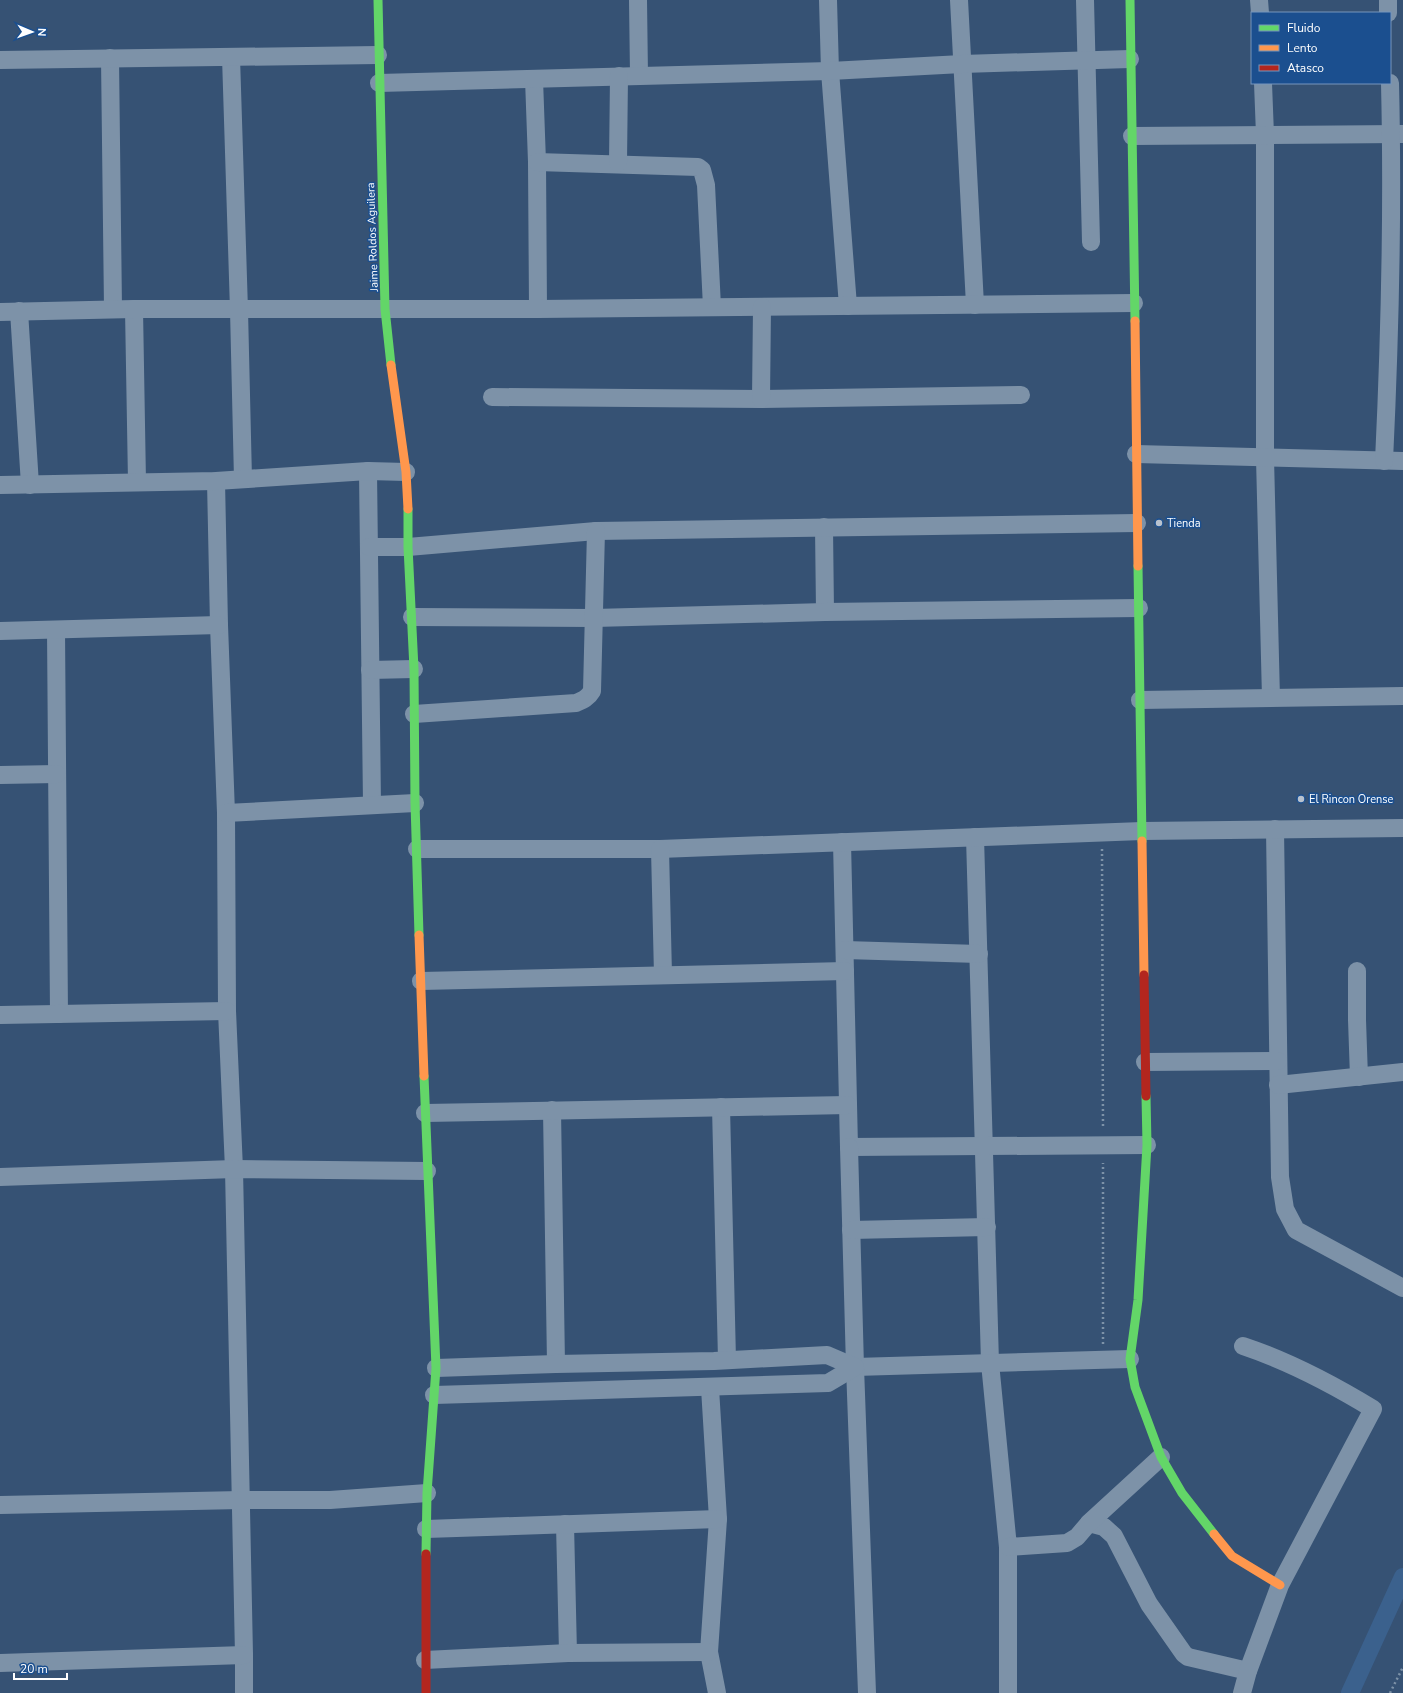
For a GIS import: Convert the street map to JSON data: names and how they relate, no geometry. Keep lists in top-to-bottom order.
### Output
{
  "streets": {
    "street": ["Jaime Roldos Aguilera"]
  },
  "places": ["Tienda", "El Rincon Orense"],
  "legend": ["Fluido", "Lento", "Atasco"],
  "scale_bar": "20 m",
  "north": "right"
}
